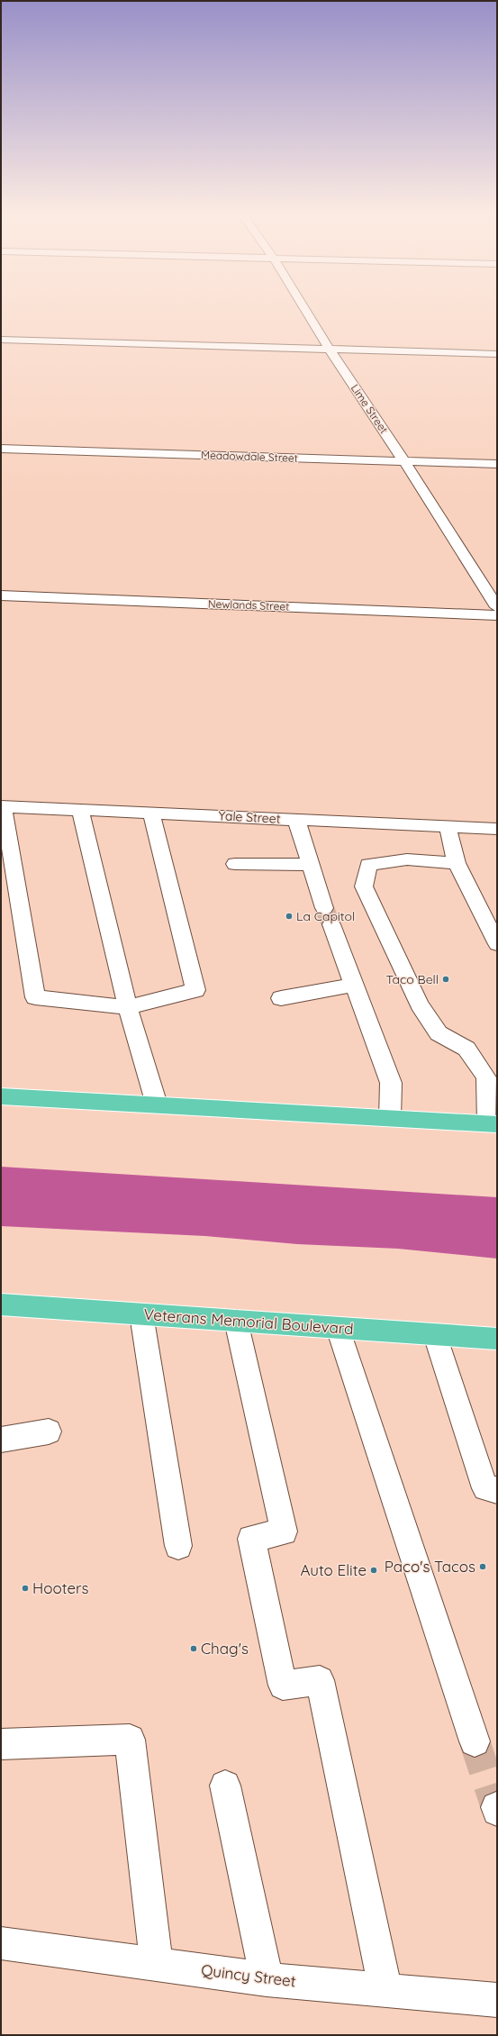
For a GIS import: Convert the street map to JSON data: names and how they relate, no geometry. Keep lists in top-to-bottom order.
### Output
{
  "streets": {
    "main road": ["Veterans Memorial Boulevard"],
    "street": [
      "Lime Street",
      "Meadowdale Street",
      "Newlands Street",
      "Yale Street",
      "Quincy Street"
    ]
  },
  "crossings": [
    ["Lime Street", "Meadowdale Street"]
  ],
  "places": [
    "La Capitol",
    "Taco Bell",
    "Paco's Tacos",
    "Auto Elite",
    "Hooters",
    "Chag's"
  ]
}
